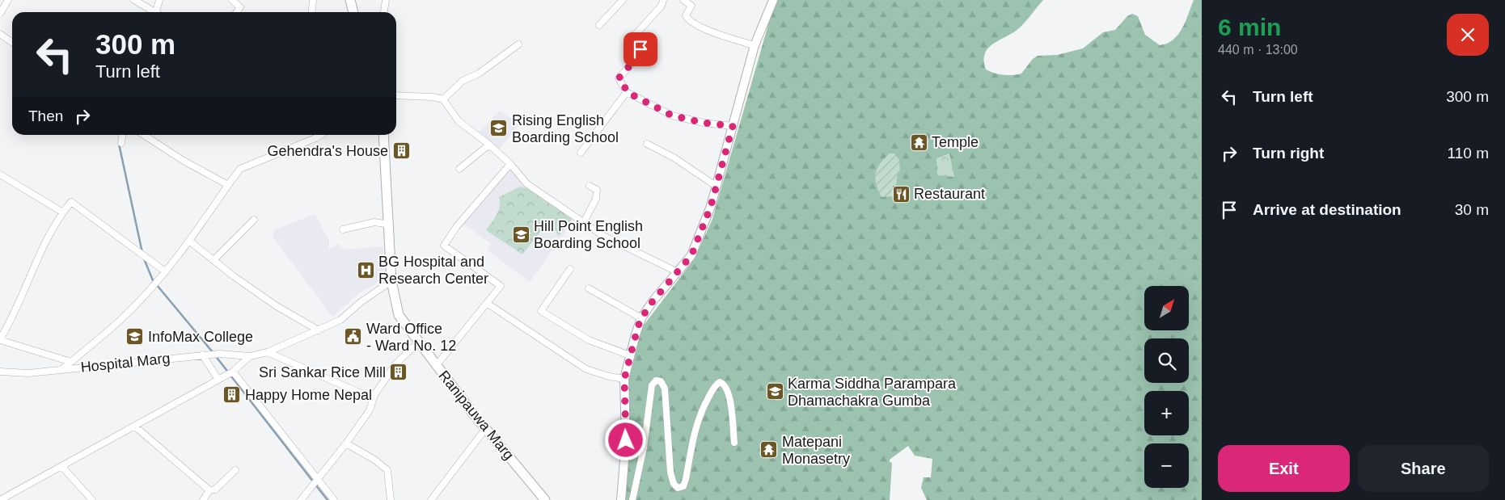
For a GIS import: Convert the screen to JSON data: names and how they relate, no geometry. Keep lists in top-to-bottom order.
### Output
{
  "streets": {
    "main road": ["Ranipauwa Marg"],
    "street": ["Hospital Marg"]
  },
  "places": {
    "school or university": [
      "Rising English Boarding School",
      "Hill Point English Boarding School",
      "InfoMax College",
      "Karma Siddha Parampara Dhamachakra Gumba"
    ],
    "temple": ["Temple", "Matepani Monasetry"],
    "building": ["Gehendra's House", "Sri Sankar Rice Mill", "Happy Home Nepal"],
    "restaurant": ["Restaurant"],
    "hospital": ["BG Hospital and Research Center"],
    "public building": ["Ward Office - Ward No. 12"]
  },
  "north": "top right",
  "page": {
    "heading": ["6 min", "440 m · 13:00"],
    "turn": ["300 m", "Turn left"],
    "list": [
      {
        "name": "Turn left",
        "value": "300 m"
      },
      {
        "name": "Turn right",
        "value": "110 m"
      },
      {
        "name": "Arrive at destination",
        "value": "30 m"
      }
    ],
    "then": "Then",
    "map_buttons": ["+", "−"],
    "buttons": ["Exit", "Share"]
  }
}
